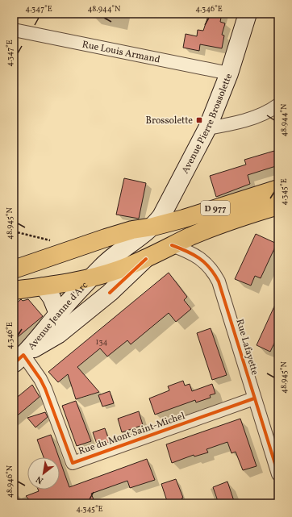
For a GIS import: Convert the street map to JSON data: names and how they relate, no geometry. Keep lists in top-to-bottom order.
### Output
{
  "streets": {
    "main road": ["Avenue Pierre Brossolette", "D 977", "Avenue Jeanne d'Arc"],
    "street": ["Rue Louis Armand", "Rue Lafayette", "Rue du Mont Saint-Michel"]
  },
  "crossings": [
    ["Rue Louis Armand", "Avenue Pierre Brossolette"],
    ["Avenue Pierre Brossolette", "D 977"],
    ["Avenue Pierre Brossolette", "Avenue Jeanne d'Arc"],
    ["D 977", "Avenue Jeanne d'Arc"],
    ["D 977", "Rue Lafayette"],
    ["Avenue Jeanne d'Arc", "Rue du Mont Saint-Michel"],
    ["Rue Lafayette", "Rue du Mont Saint-Michel"]
  ],
  "places": {
    "transit": ["Brossolette"]
  },
  "house_numbers": ["134"],
  "north": "bottom left",
  "coordinates": [
    "4.347°E",
    "48.944°N",
    "4.346°E",
    "4.345°E",
    "48.945°N",
    "48.946°N"
  ]
}
